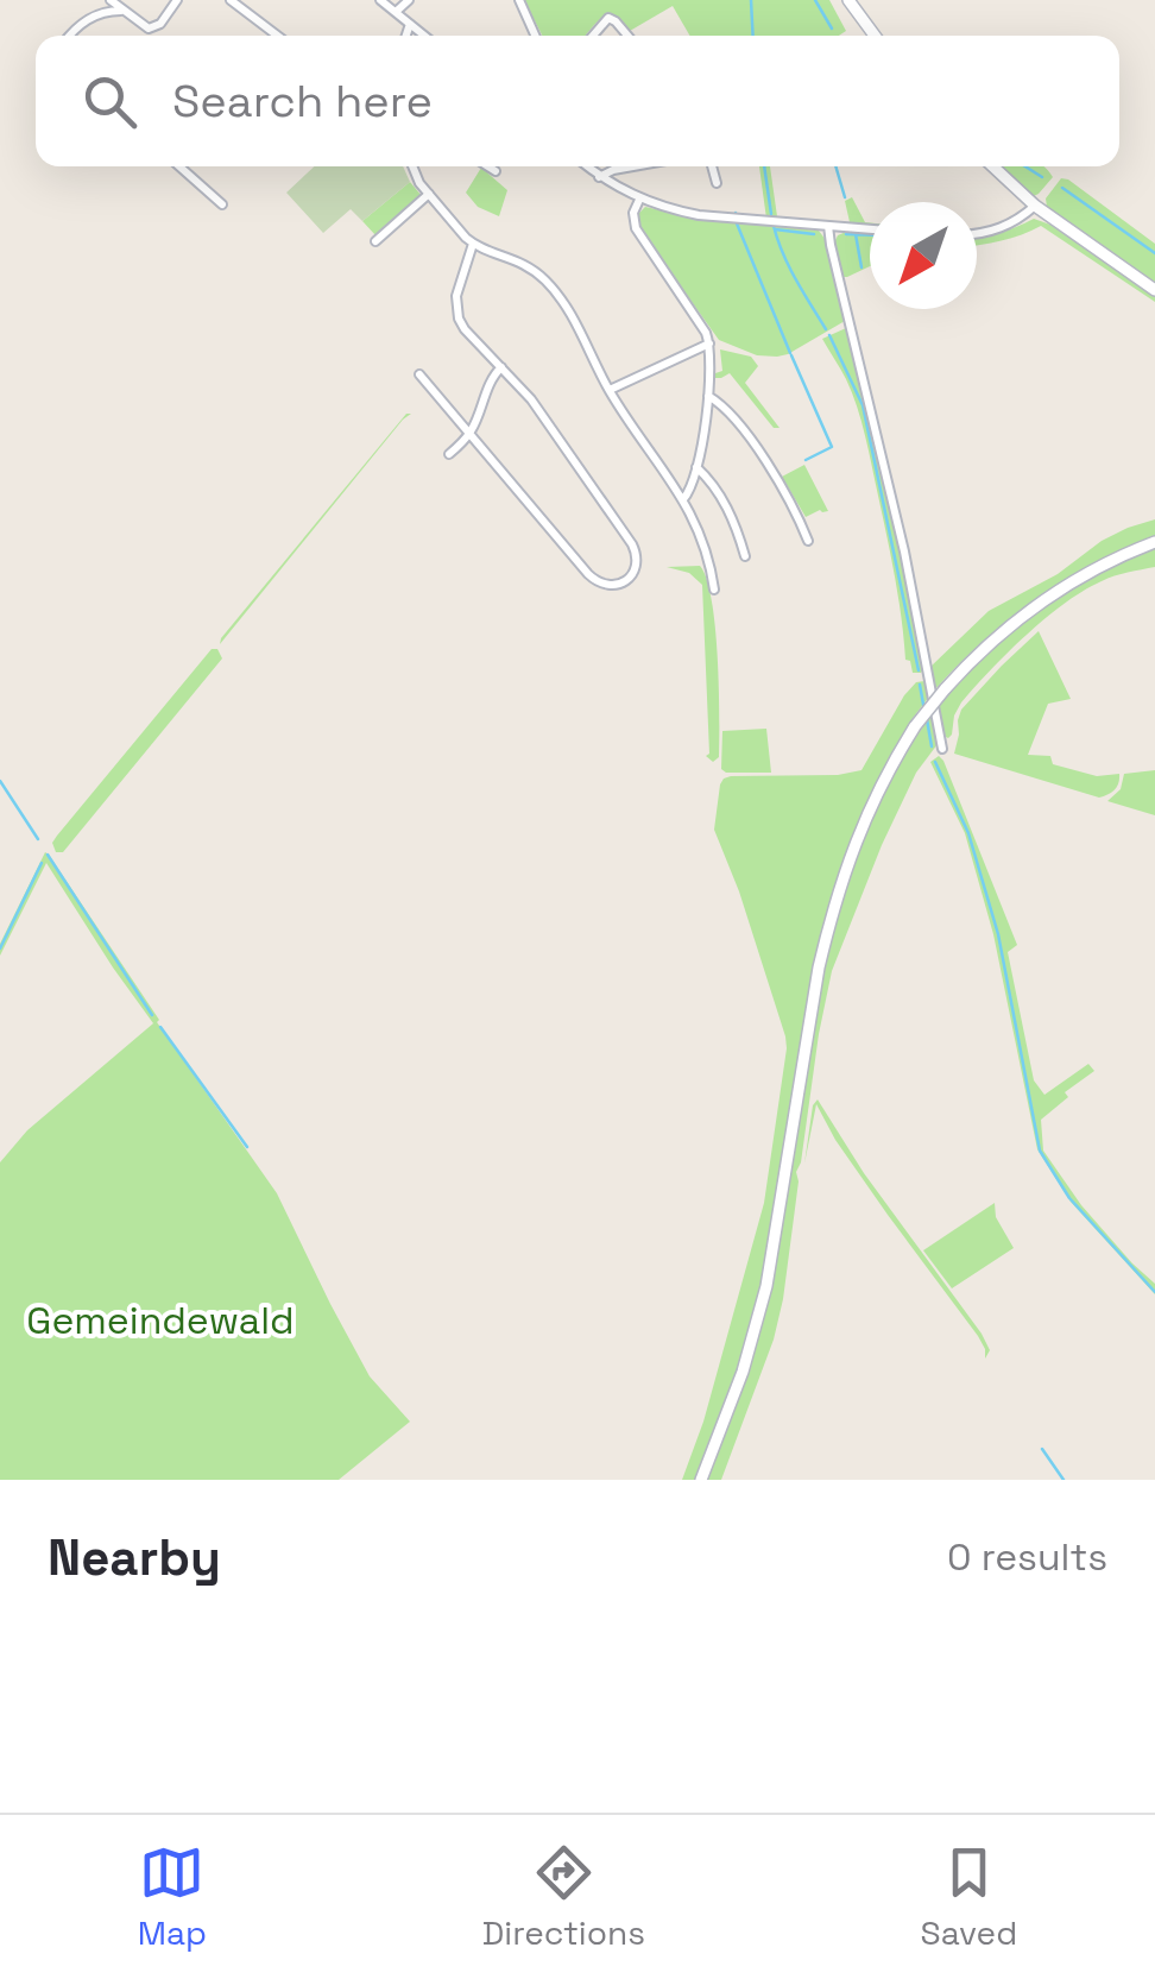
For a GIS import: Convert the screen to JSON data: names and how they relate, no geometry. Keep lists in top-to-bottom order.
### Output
{
  "parks": ["Gemeindewald"],
  "north": "bottom left",
  "page": {
    "search": "Search here",
    "heading": ["Nearby", "0 results"],
    "nav": ["Map", "Directions", "Saved"]
  }
}
